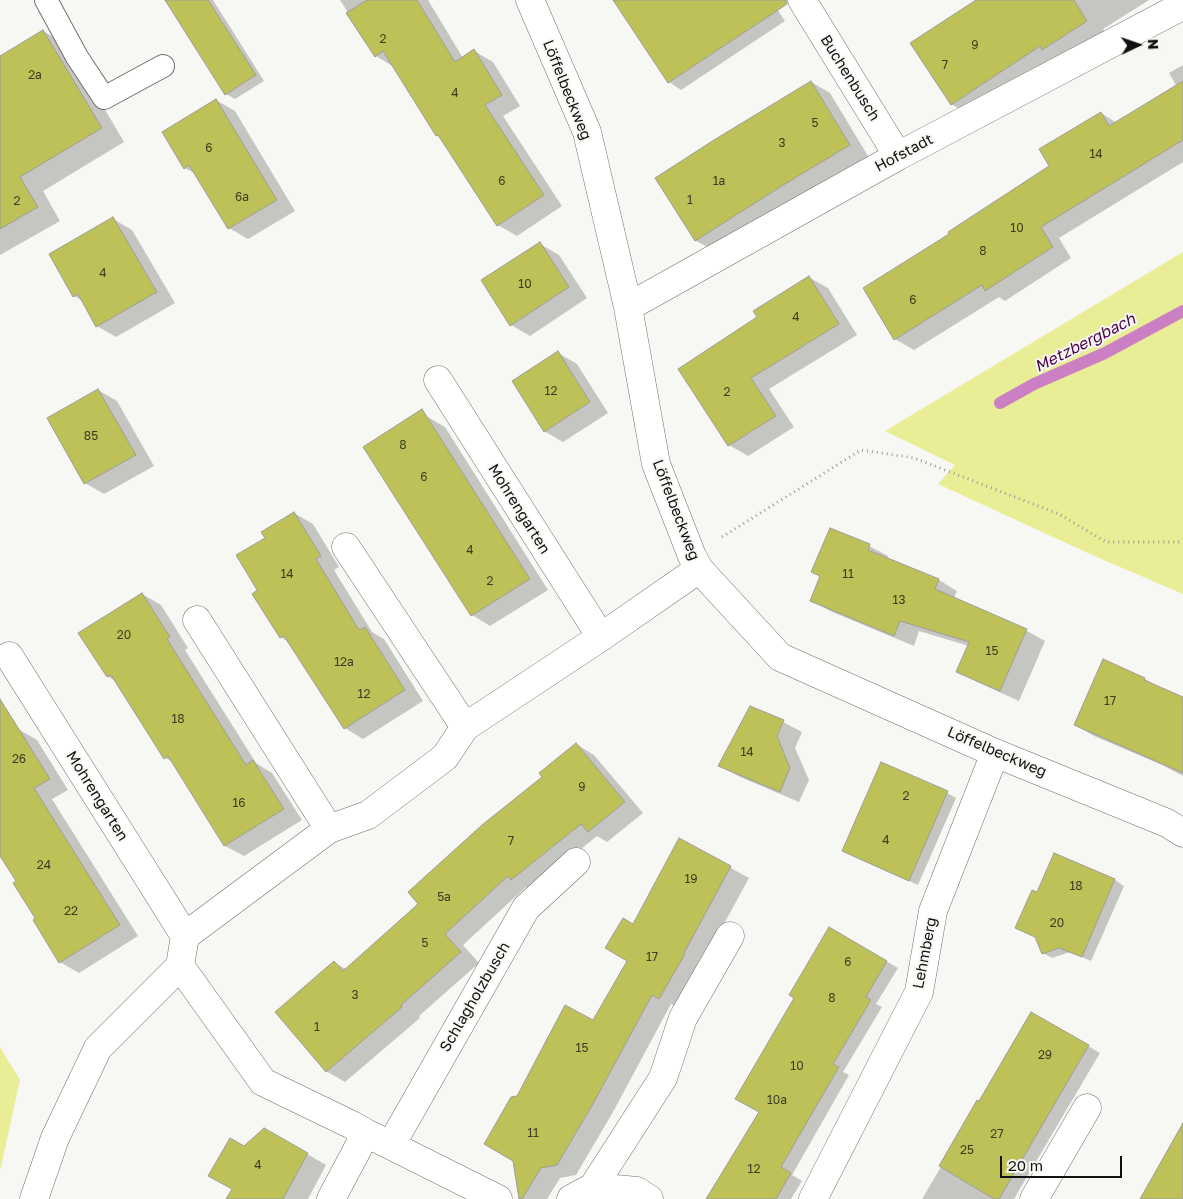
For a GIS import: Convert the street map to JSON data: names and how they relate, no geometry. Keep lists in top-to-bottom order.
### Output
{
  "streets": {
    "street": [
      "Buchenbusch",
      "Löffelbeckweg",
      "Hofstadt",
      "Mohrengarten",
      "Lehmberg",
      "Schlagholzbusch"
    ]
  },
  "crossings": [
    ["Buchenbusch", "Hofstadt"],
    ["Löffelbeckweg", "Hofstadt"],
    ["Löffelbeckweg", "Lehmberg"]
  ],
  "water": ["Metzbergbach"],
  "house_numbers": [
    "2",
    "9",
    "7",
    "2a",
    "4",
    "5",
    "3",
    "6",
    "14",
    "6",
    "1a",
    "6a",
    "1",
    "2",
    "10",
    "8",
    "4",
    "10",
    "6",
    "4",
    "12",
    "2",
    "85",
    "8",
    "6",
    "4",
    "14",
    "11",
    "2",
    "13",
    "20",
    "15",
    "12a",
    "12",
    "17",
    "18",
    "14",
    "26",
    "9",
    "2",
    "16",
    "4",
    "7",
    "24",
    "19",
    "18",
    "5a",
    "22",
    "20",
    "5",
    "17",
    "6",
    "3",
    "8",
    "1",
    "15",
    "29",
    "10",
    "10a",
    "11",
    "27",
    "25",
    "4",
    "12"
  ],
  "scale_bar": "20 m",
  "north": "right"
}
